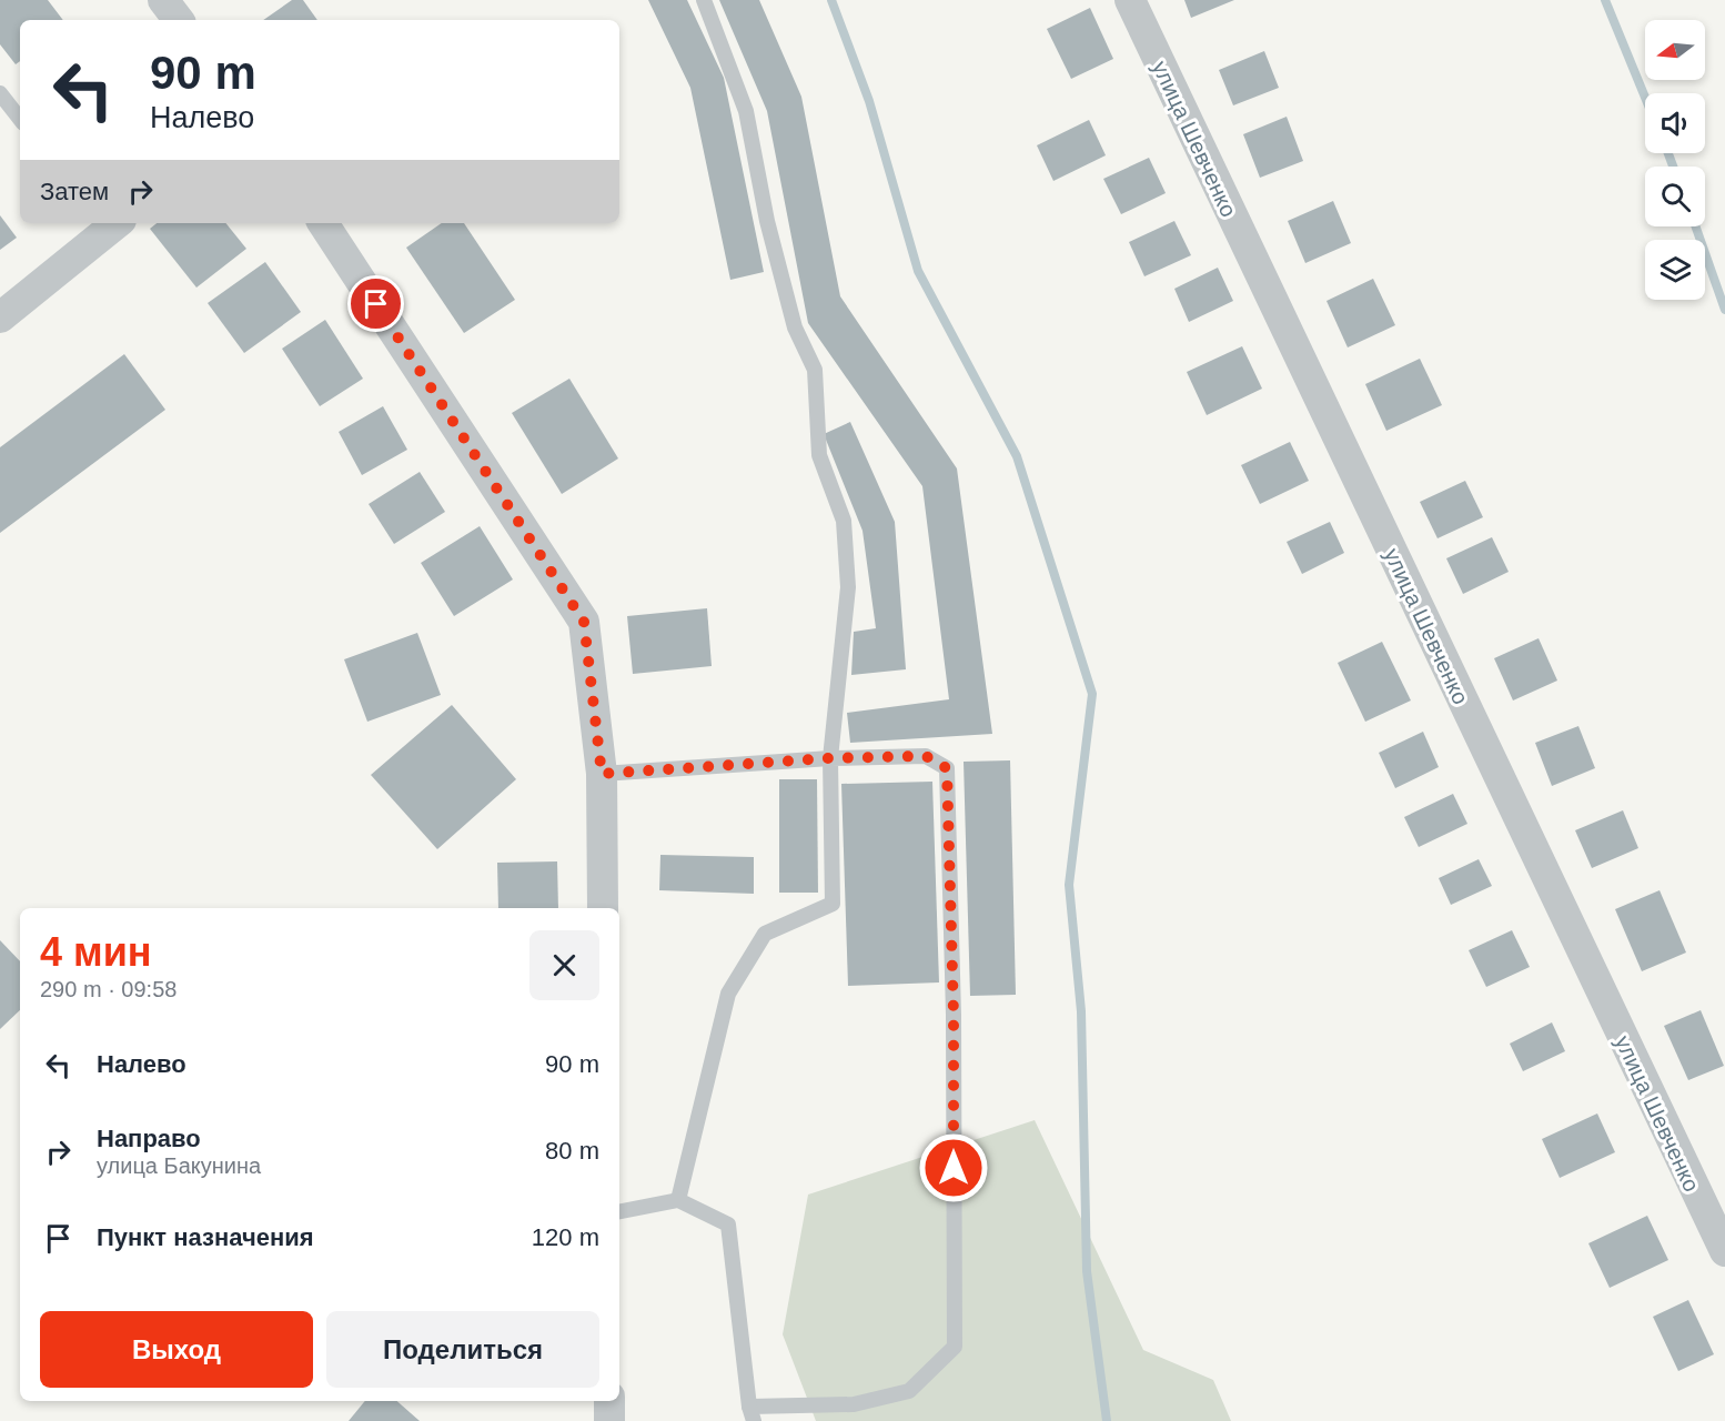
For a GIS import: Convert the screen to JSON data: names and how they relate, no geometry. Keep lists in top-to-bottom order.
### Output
{
  "streets": {
    "street": ["улица Шевченко"]
  },
  "north": "left",
  "page": {
    "turn": ["90 m", "Налево"],
    "then": "Затем",
    "heading": ["4 мин", "290 m · 09:58"],
    "list": [
      {
        "name": "Налево",
        "value": "90 m"
      },
      {
        "name": "Направо",
        "note": "улица Бакунина",
        "value": "80 m"
      },
      {
        "name": "Пункт назначения",
        "value": "120 m"
      }
    ],
    "buttons": ["Выход", "Поделиться"]
  }
}
